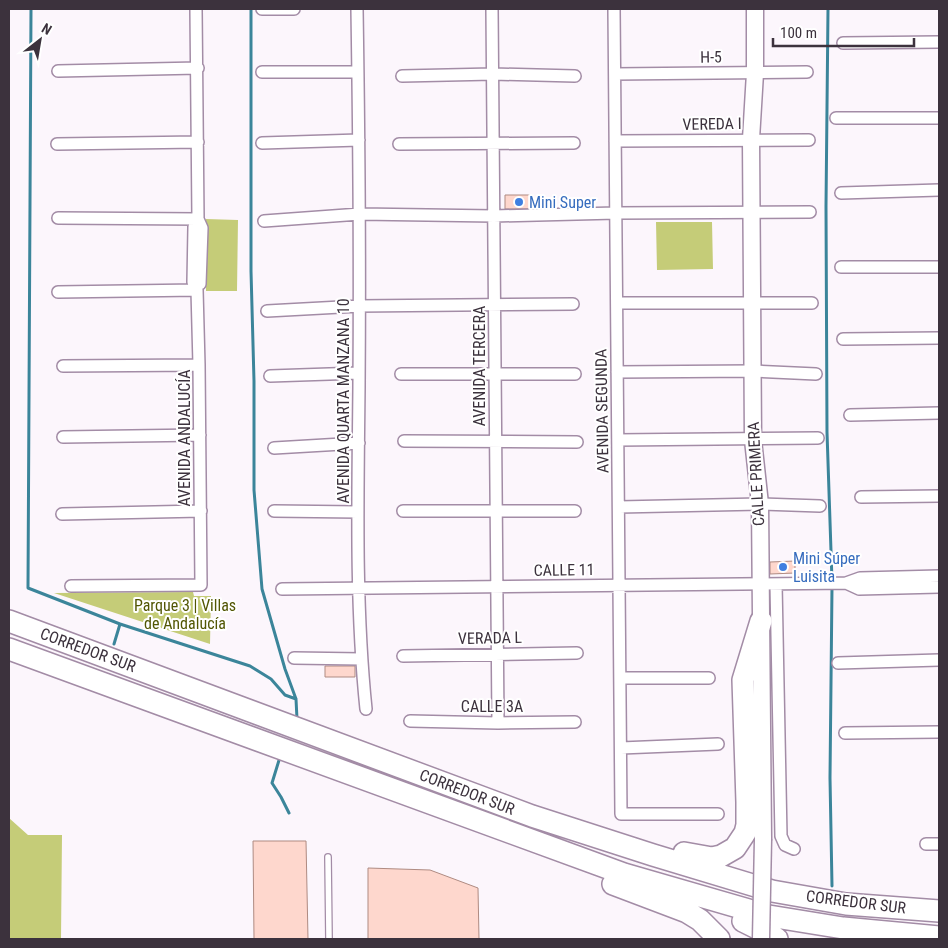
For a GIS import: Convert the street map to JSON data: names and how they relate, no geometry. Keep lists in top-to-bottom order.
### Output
{
  "streets": {
    "highway": ["CORREDOR SUR"],
    "street": [
      "H-5",
      "VEREDA I",
      "AVENIDA TERCERA",
      "AVENIDA QUARTA MANZANA 10",
      "AVENIDA SEGUNDA",
      "AVENIDA ANDALUCÍA",
      "CALLE PRIMERA",
      "CALLE 11",
      "VERADA L",
      "CALLE 3A"
    ]
  },
  "crossings": [
    ["H-5", "AVENIDA SEGUNDA"],
    ["H-5", "CALLE PRIMERA"],
    ["VEREDA I", "AVENIDA SEGUNDA"],
    ["VEREDA I", "CALLE PRIMERA"],
    ["AVENIDA TERCERA", "CALLE 11"],
    ["AVENIDA TERCERA", "VERADA L"],
    ["AVENIDA TERCERA", "CALLE 3A"],
    ["AVENIDA QUARTA MANZANA 10", "CALLE 11"],
    ["AVENIDA SEGUNDA", "CALLE 11"],
    ["CALLE PRIMERA", "CALLE 11"]
  ],
  "parks": ["Parque 3 | Villas de Andalucía"],
  "places": ["Mini Super", "Mini Súper Luisita"],
  "scale_bar": "100 m",
  "north": "top right"
}
